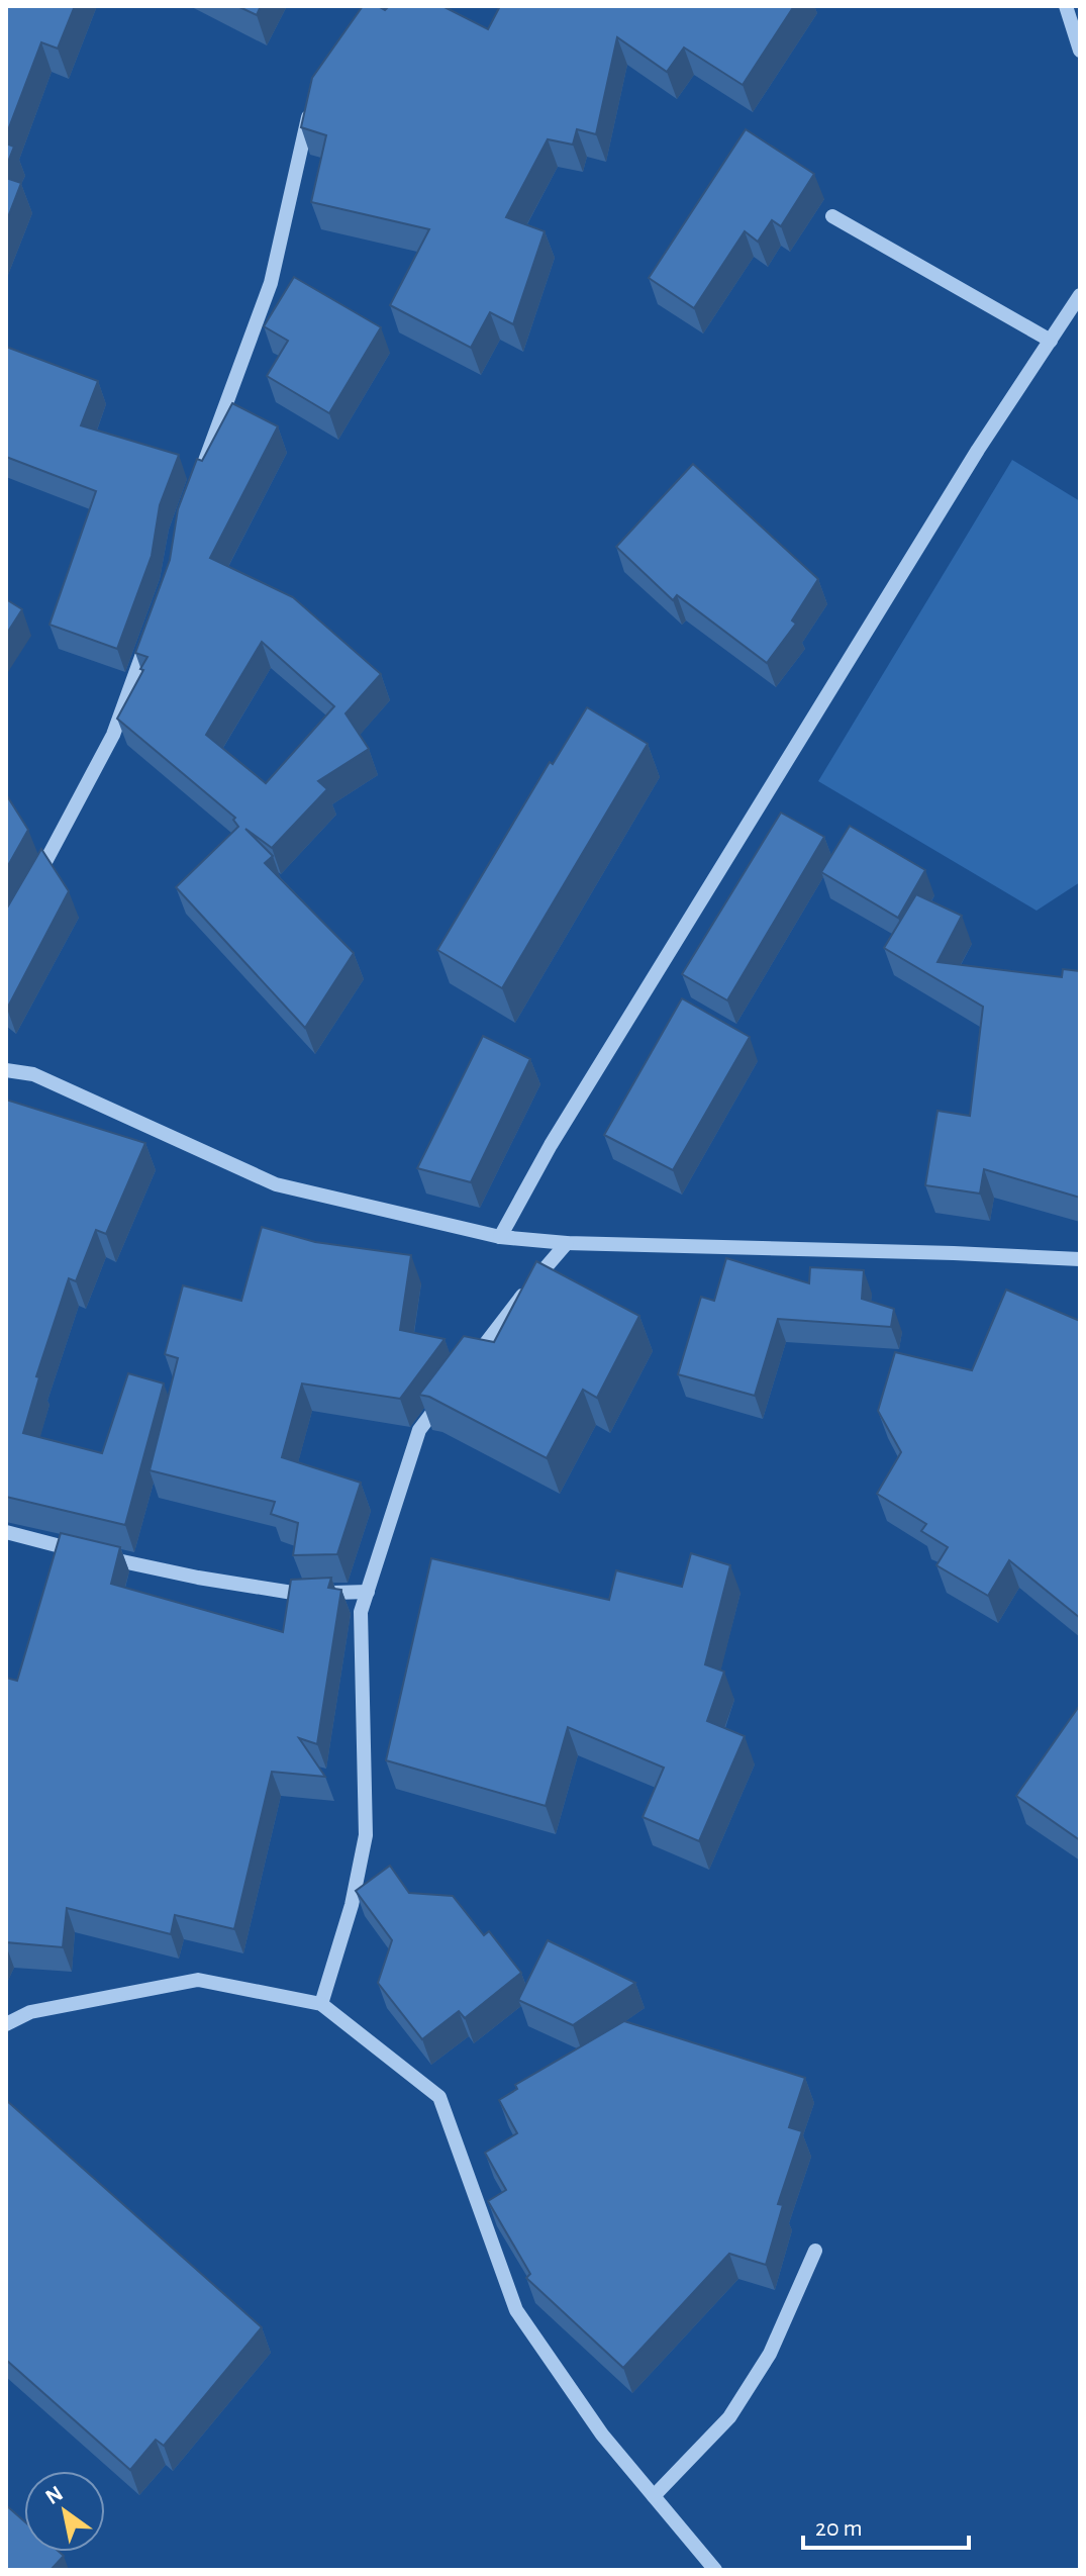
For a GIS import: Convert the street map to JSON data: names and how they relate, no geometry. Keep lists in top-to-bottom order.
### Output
{
  "scale_bar": "20 m",
  "north": "top left"
}
